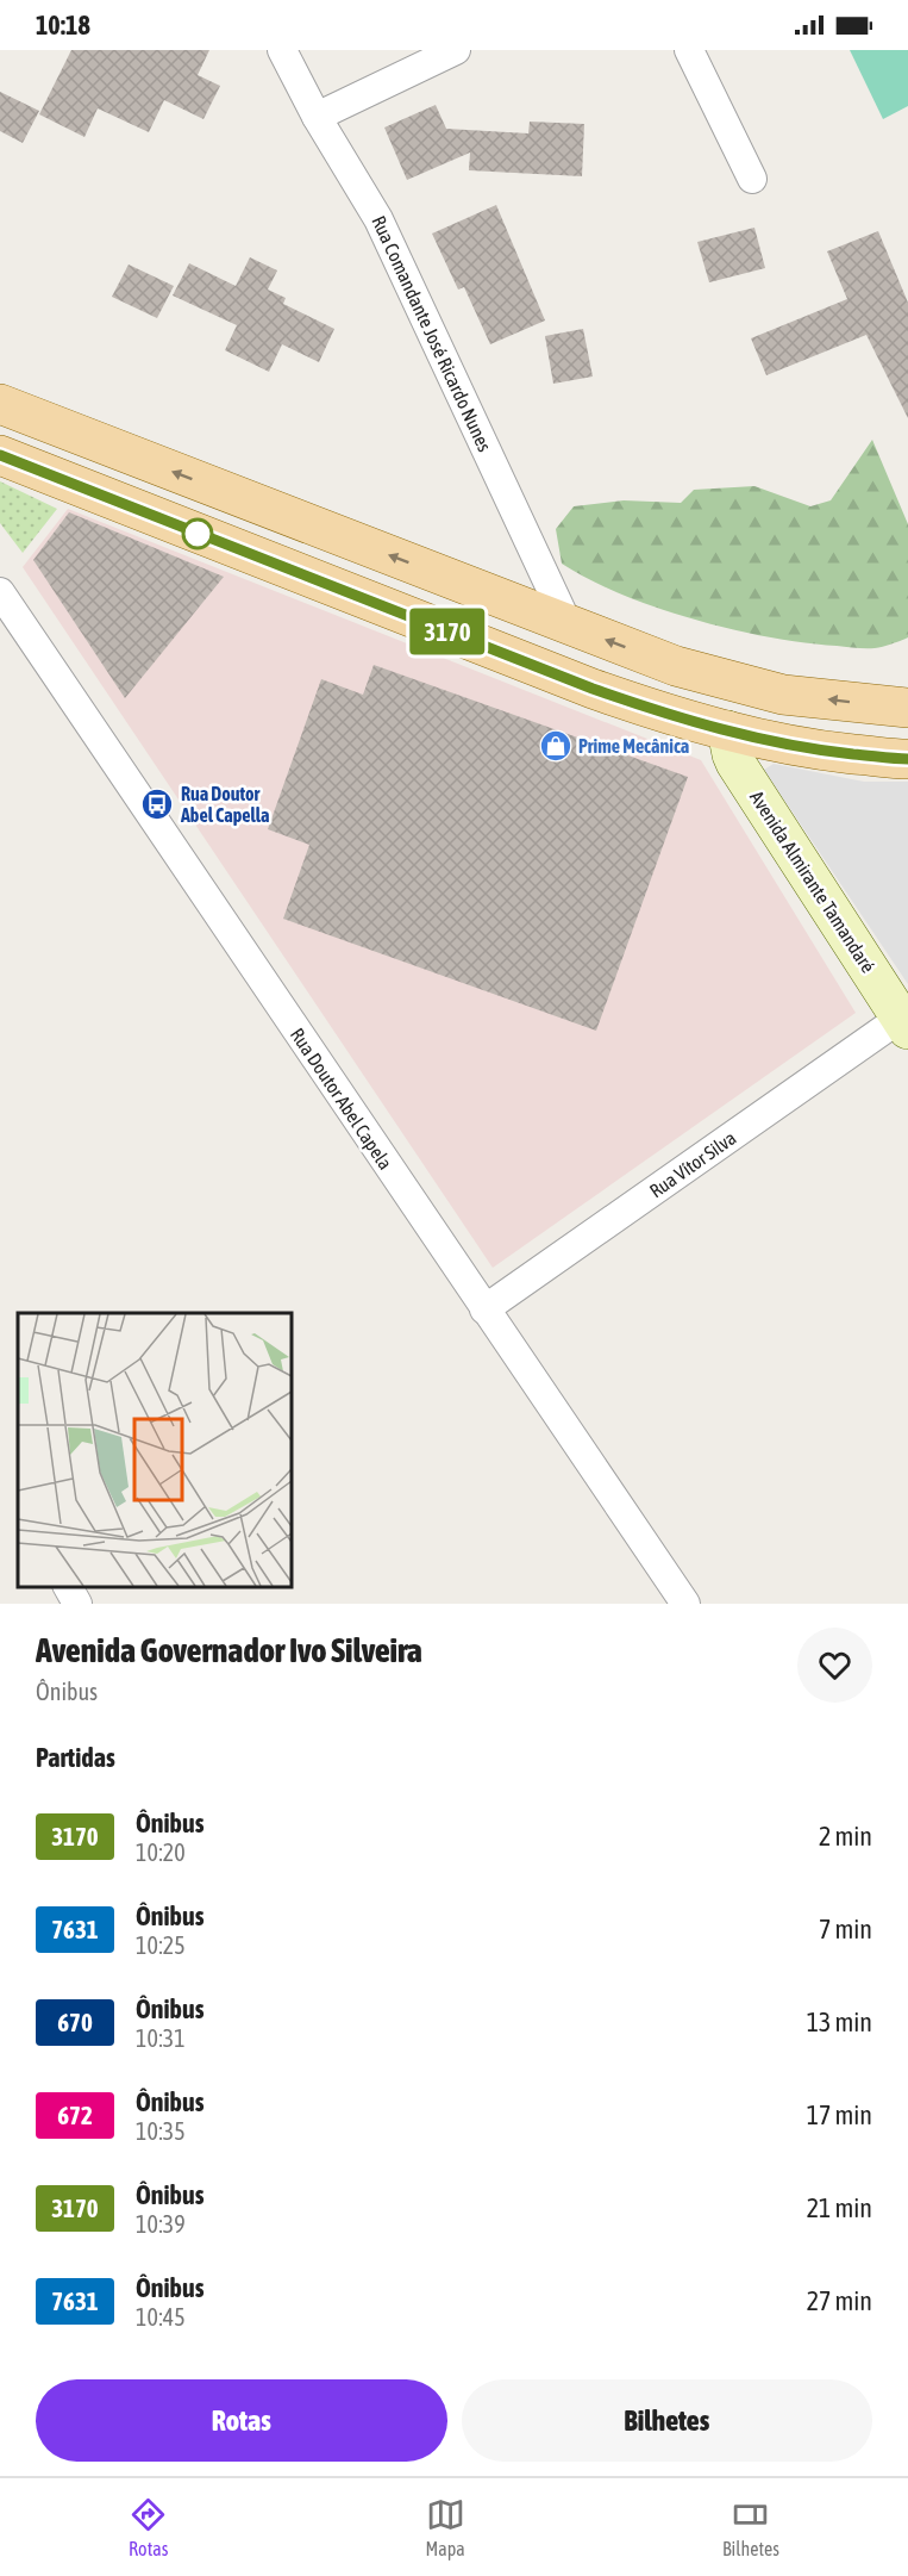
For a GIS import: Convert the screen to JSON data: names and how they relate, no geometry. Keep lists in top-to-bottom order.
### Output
{
  "streets": {
    "main road": ["Avenida Almirante Tamandaré"],
    "street": ["Rua Comandante José Ricardo Nunes", "Rua Doutor Abel Capela", "Rua Vítor Silva"]
  },
  "crossings": [
    ["Avenida Almirante Tamandaré", "Rua Vítor Silva"],
    ["Rua Doutor Abel Capela", "Rua Vítor Silva"]
  ],
  "places": {
    "shop": ["Prime Mecânica"],
    "bus stop": ["Rua Doutor Abel Capella"]
  },
  "lines": ["bus line 3170"],
  "page": {
    "status": "10:18",
    "on_map": "3170",
    "heading": [
      ["Avenida Governador Ivo Silveira", "Ônibus"],
      "Partidas"
    ],
    "list": [
      {
        "mark": "3170",
        "name": "Ônibus",
        "note": "10:20",
        "value": "2 min"
      },
      {
        "mark": "7631",
        "name": "Ônibus",
        "note": "10:25",
        "value": "7 min"
      },
      {
        "mark": "670",
        "name": "Ônibus",
        "note": "10:31",
        "value": "13 min"
      },
      {
        "mark": "672",
        "name": "Ônibus",
        "note": "10:35",
        "value": "17 min"
      },
      {
        "mark": "3170",
        "name": "Ônibus",
        "note": "10:39",
        "value": "21 min"
      },
      {
        "mark": "7631",
        "name": "Ônibus",
        "note": "10:45",
        "value": "27 min"
      }
    ],
    "buttons": ["Rotas", "Bilhetes"],
    "tabs": ["Rotas", "Mapa", "Bilhetes"]
  }
}
